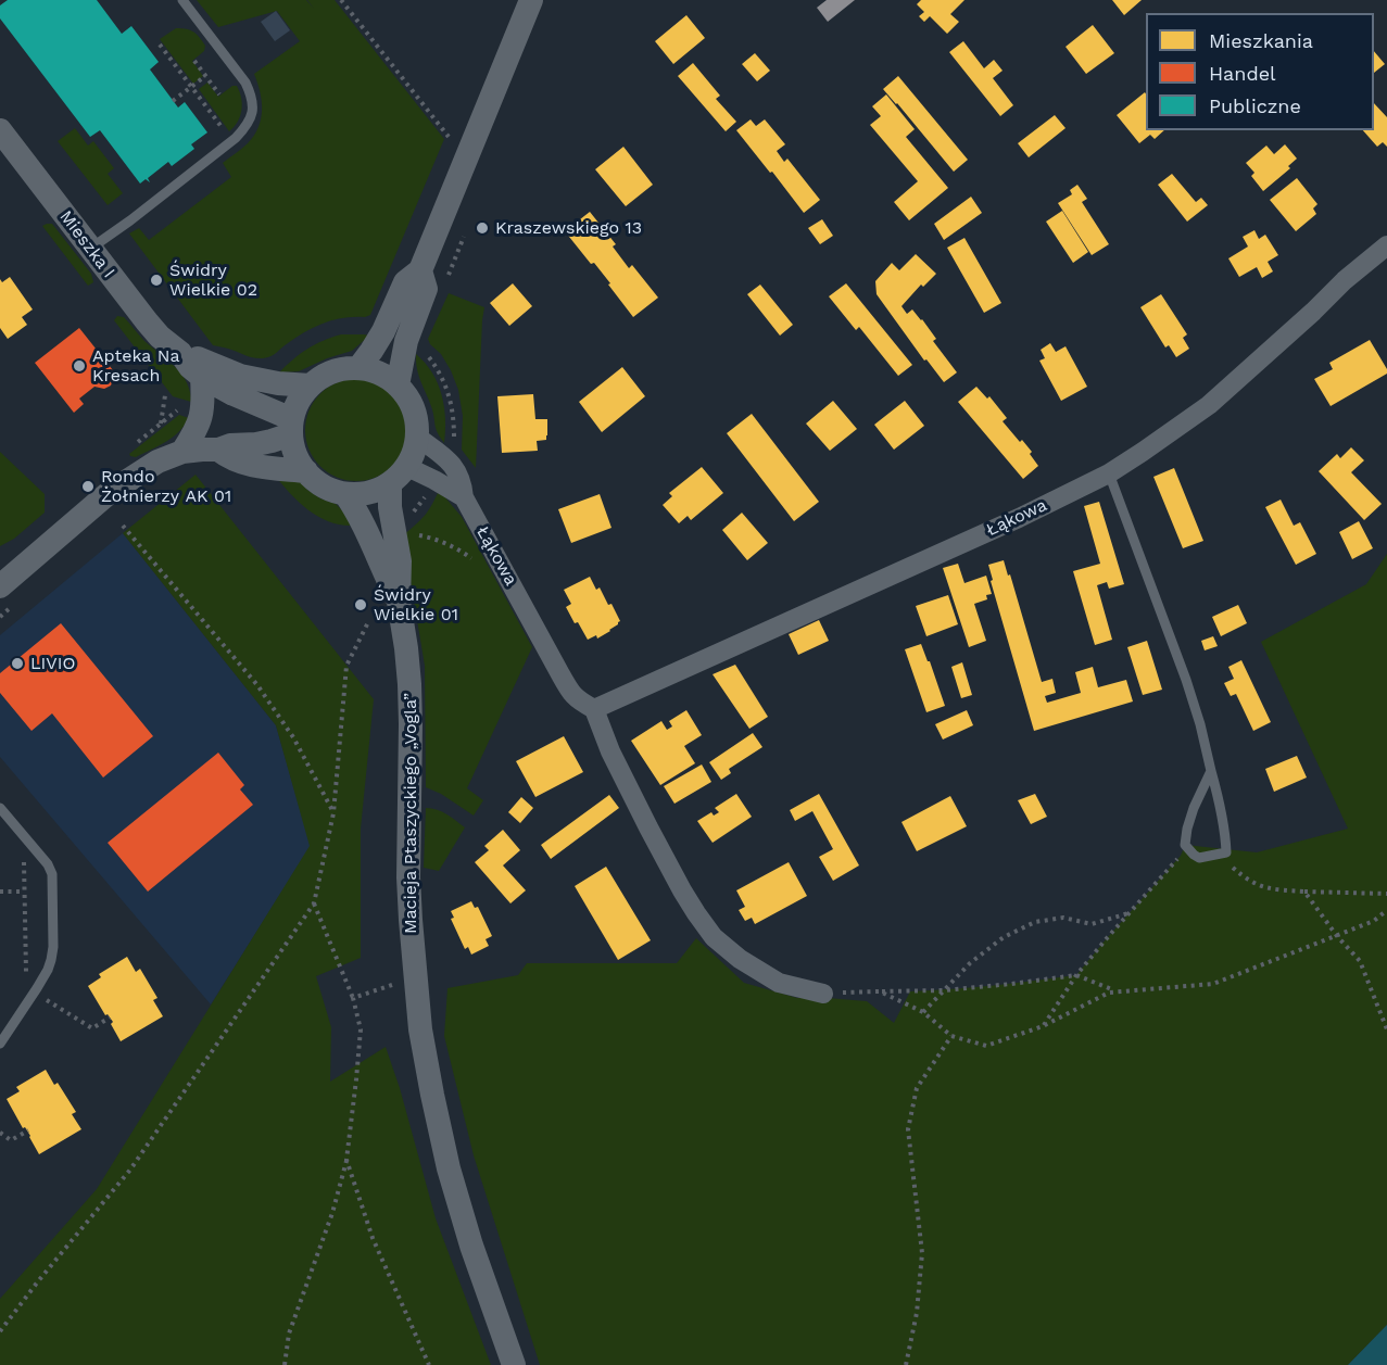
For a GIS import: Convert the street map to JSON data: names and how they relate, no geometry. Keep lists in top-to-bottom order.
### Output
{
  "streets": {
    "street": ["Mieszka I", "Łąkowa", "Macieja Ptaszyckiego „Vogla”"]
  },
  "crossings": [
    ["Mieszka I", "Łąkowa"],
    ["Mieszka I", "Macieja Ptaszyckiego „Vogla”"],
    ["Łąkowa", "Macieja Ptaszyckiego „Vogla”"]
  ],
  "places": [
    "Kraszewskiego 13",
    "Świdry Wielkie 02",
    "Apteka Na Kresach",
    "Rondo Żołnierzy AK 01",
    "Świdry Wielkie 01",
    "LIVIO"
  ],
  "legend": ["Mieszkania", "Handel", "Publiczne"]
}
